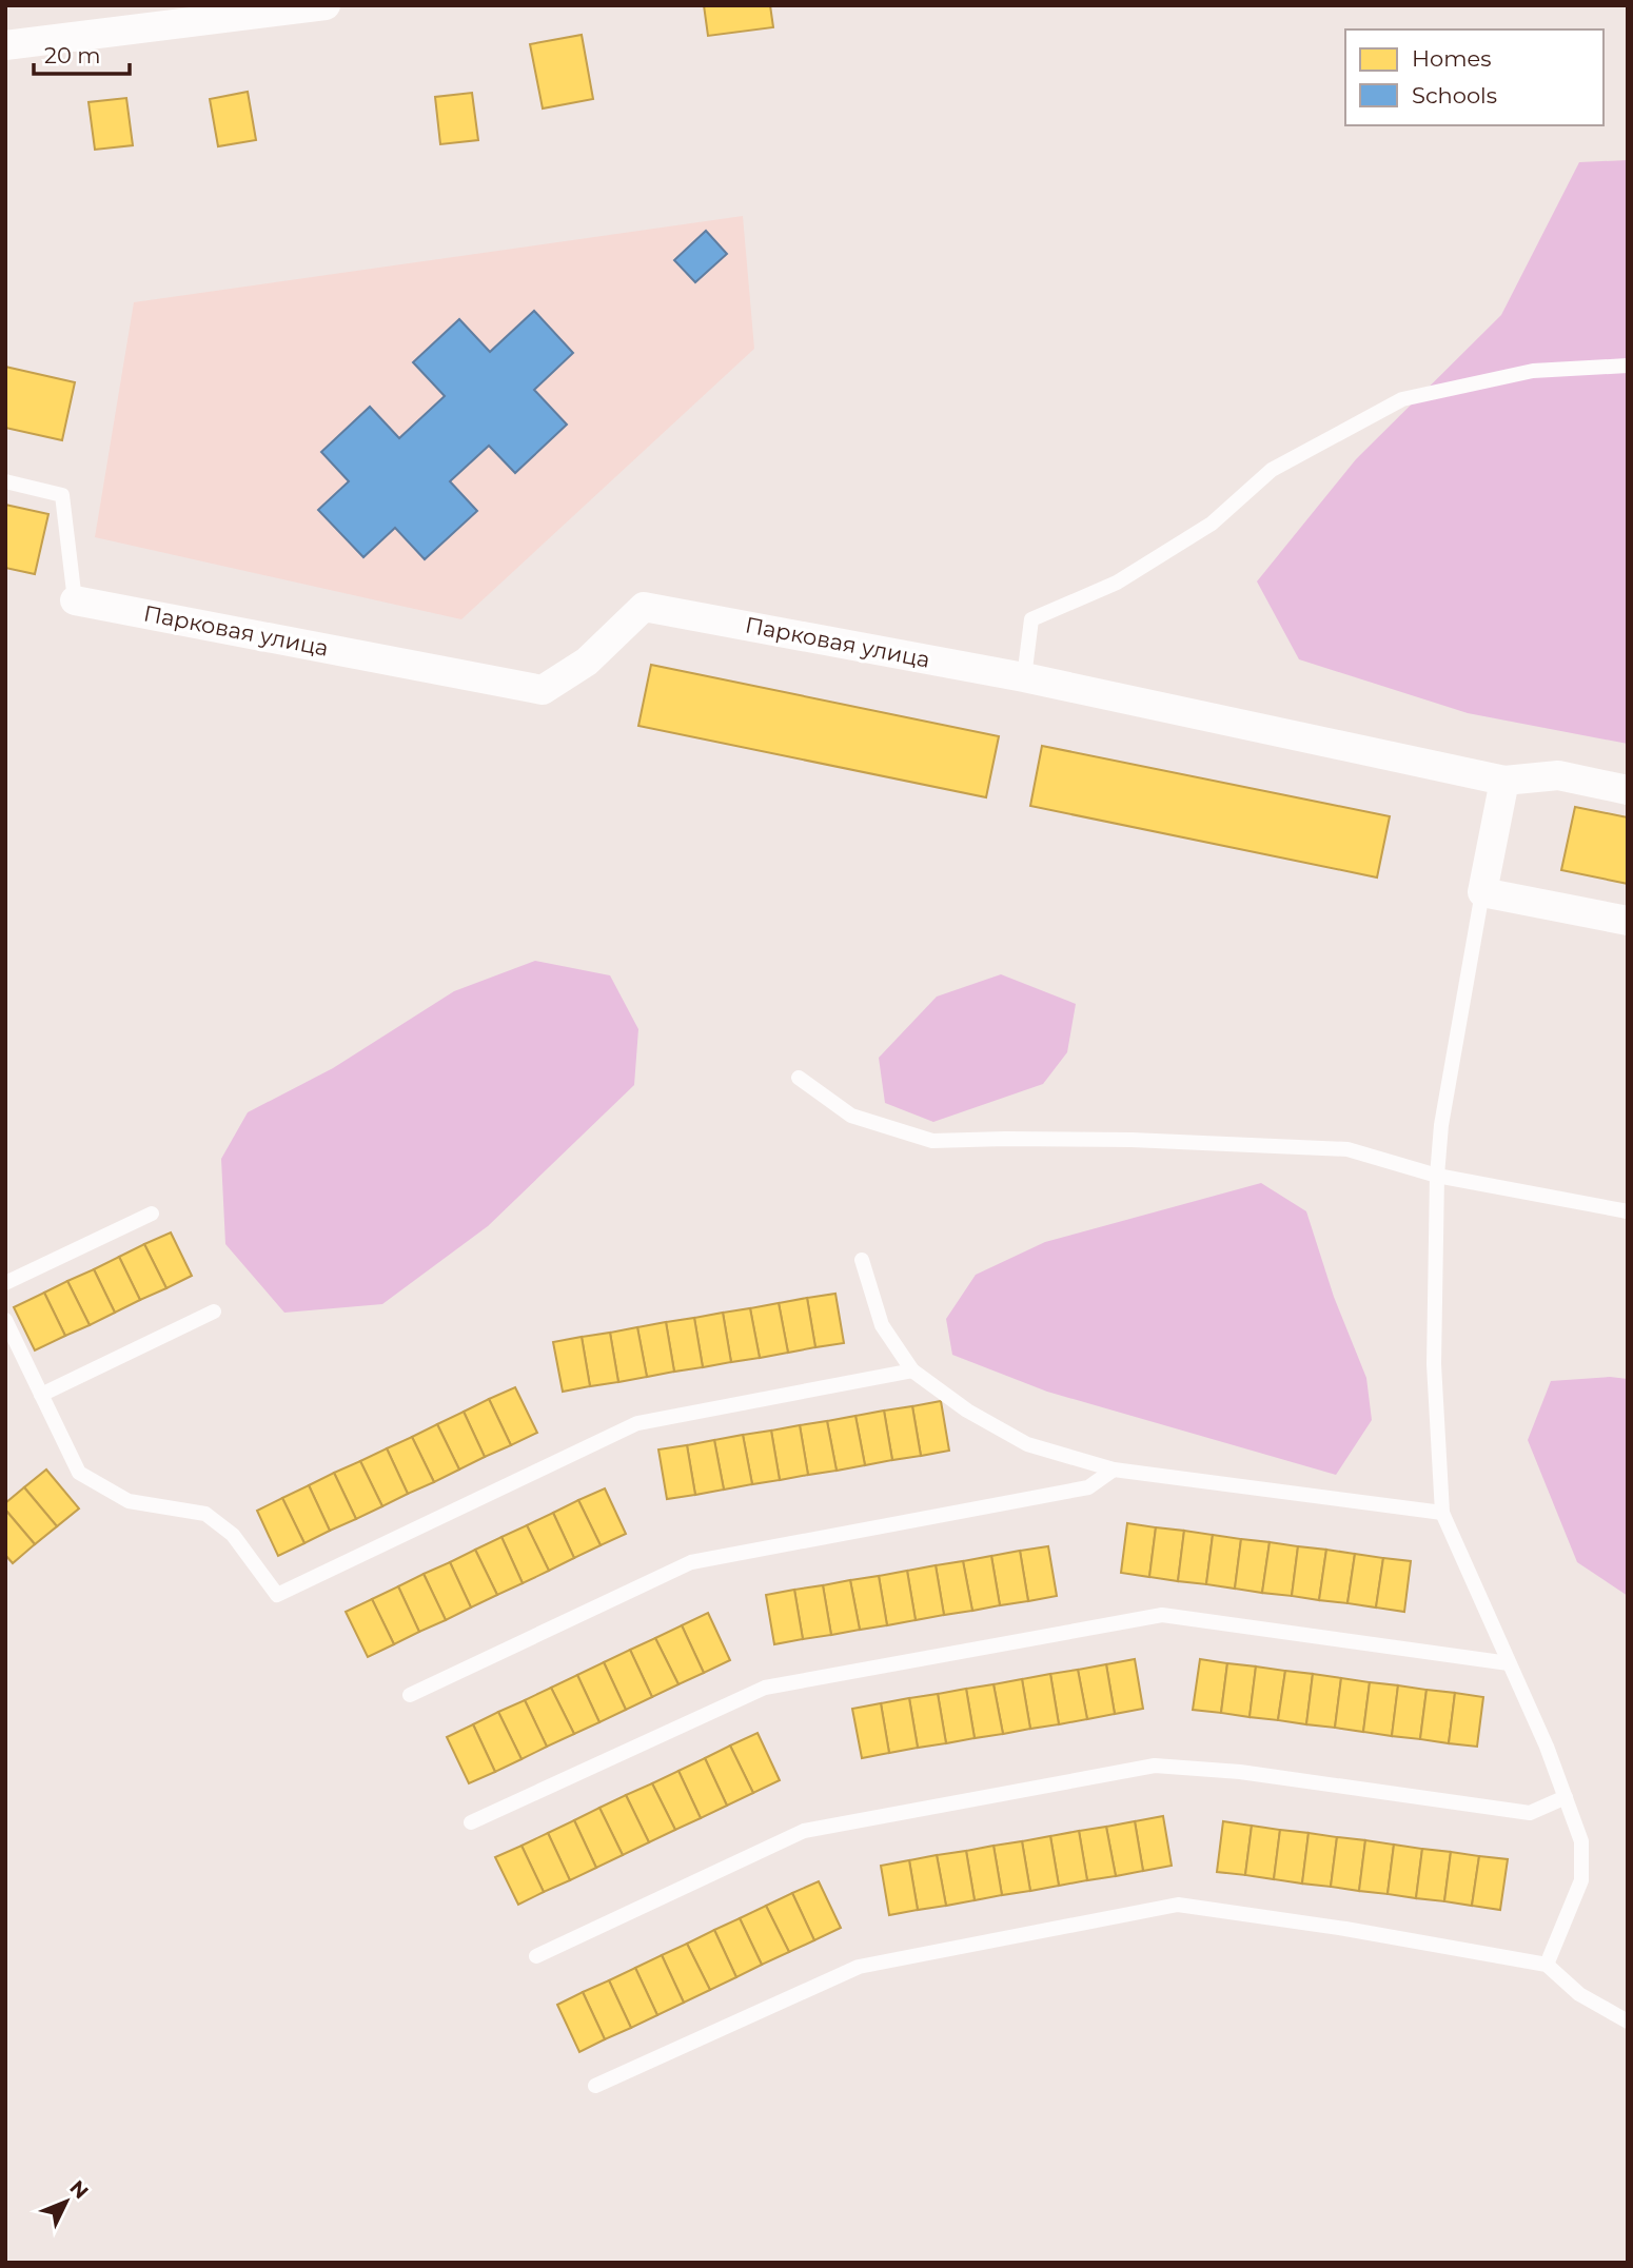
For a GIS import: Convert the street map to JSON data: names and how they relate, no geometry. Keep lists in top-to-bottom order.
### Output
{
  "streets": {
    "street": ["Парковая улица"]
  },
  "legend": ["Homes", "Schools"],
  "scale_bar": "20 m",
  "north": "top right"
}
